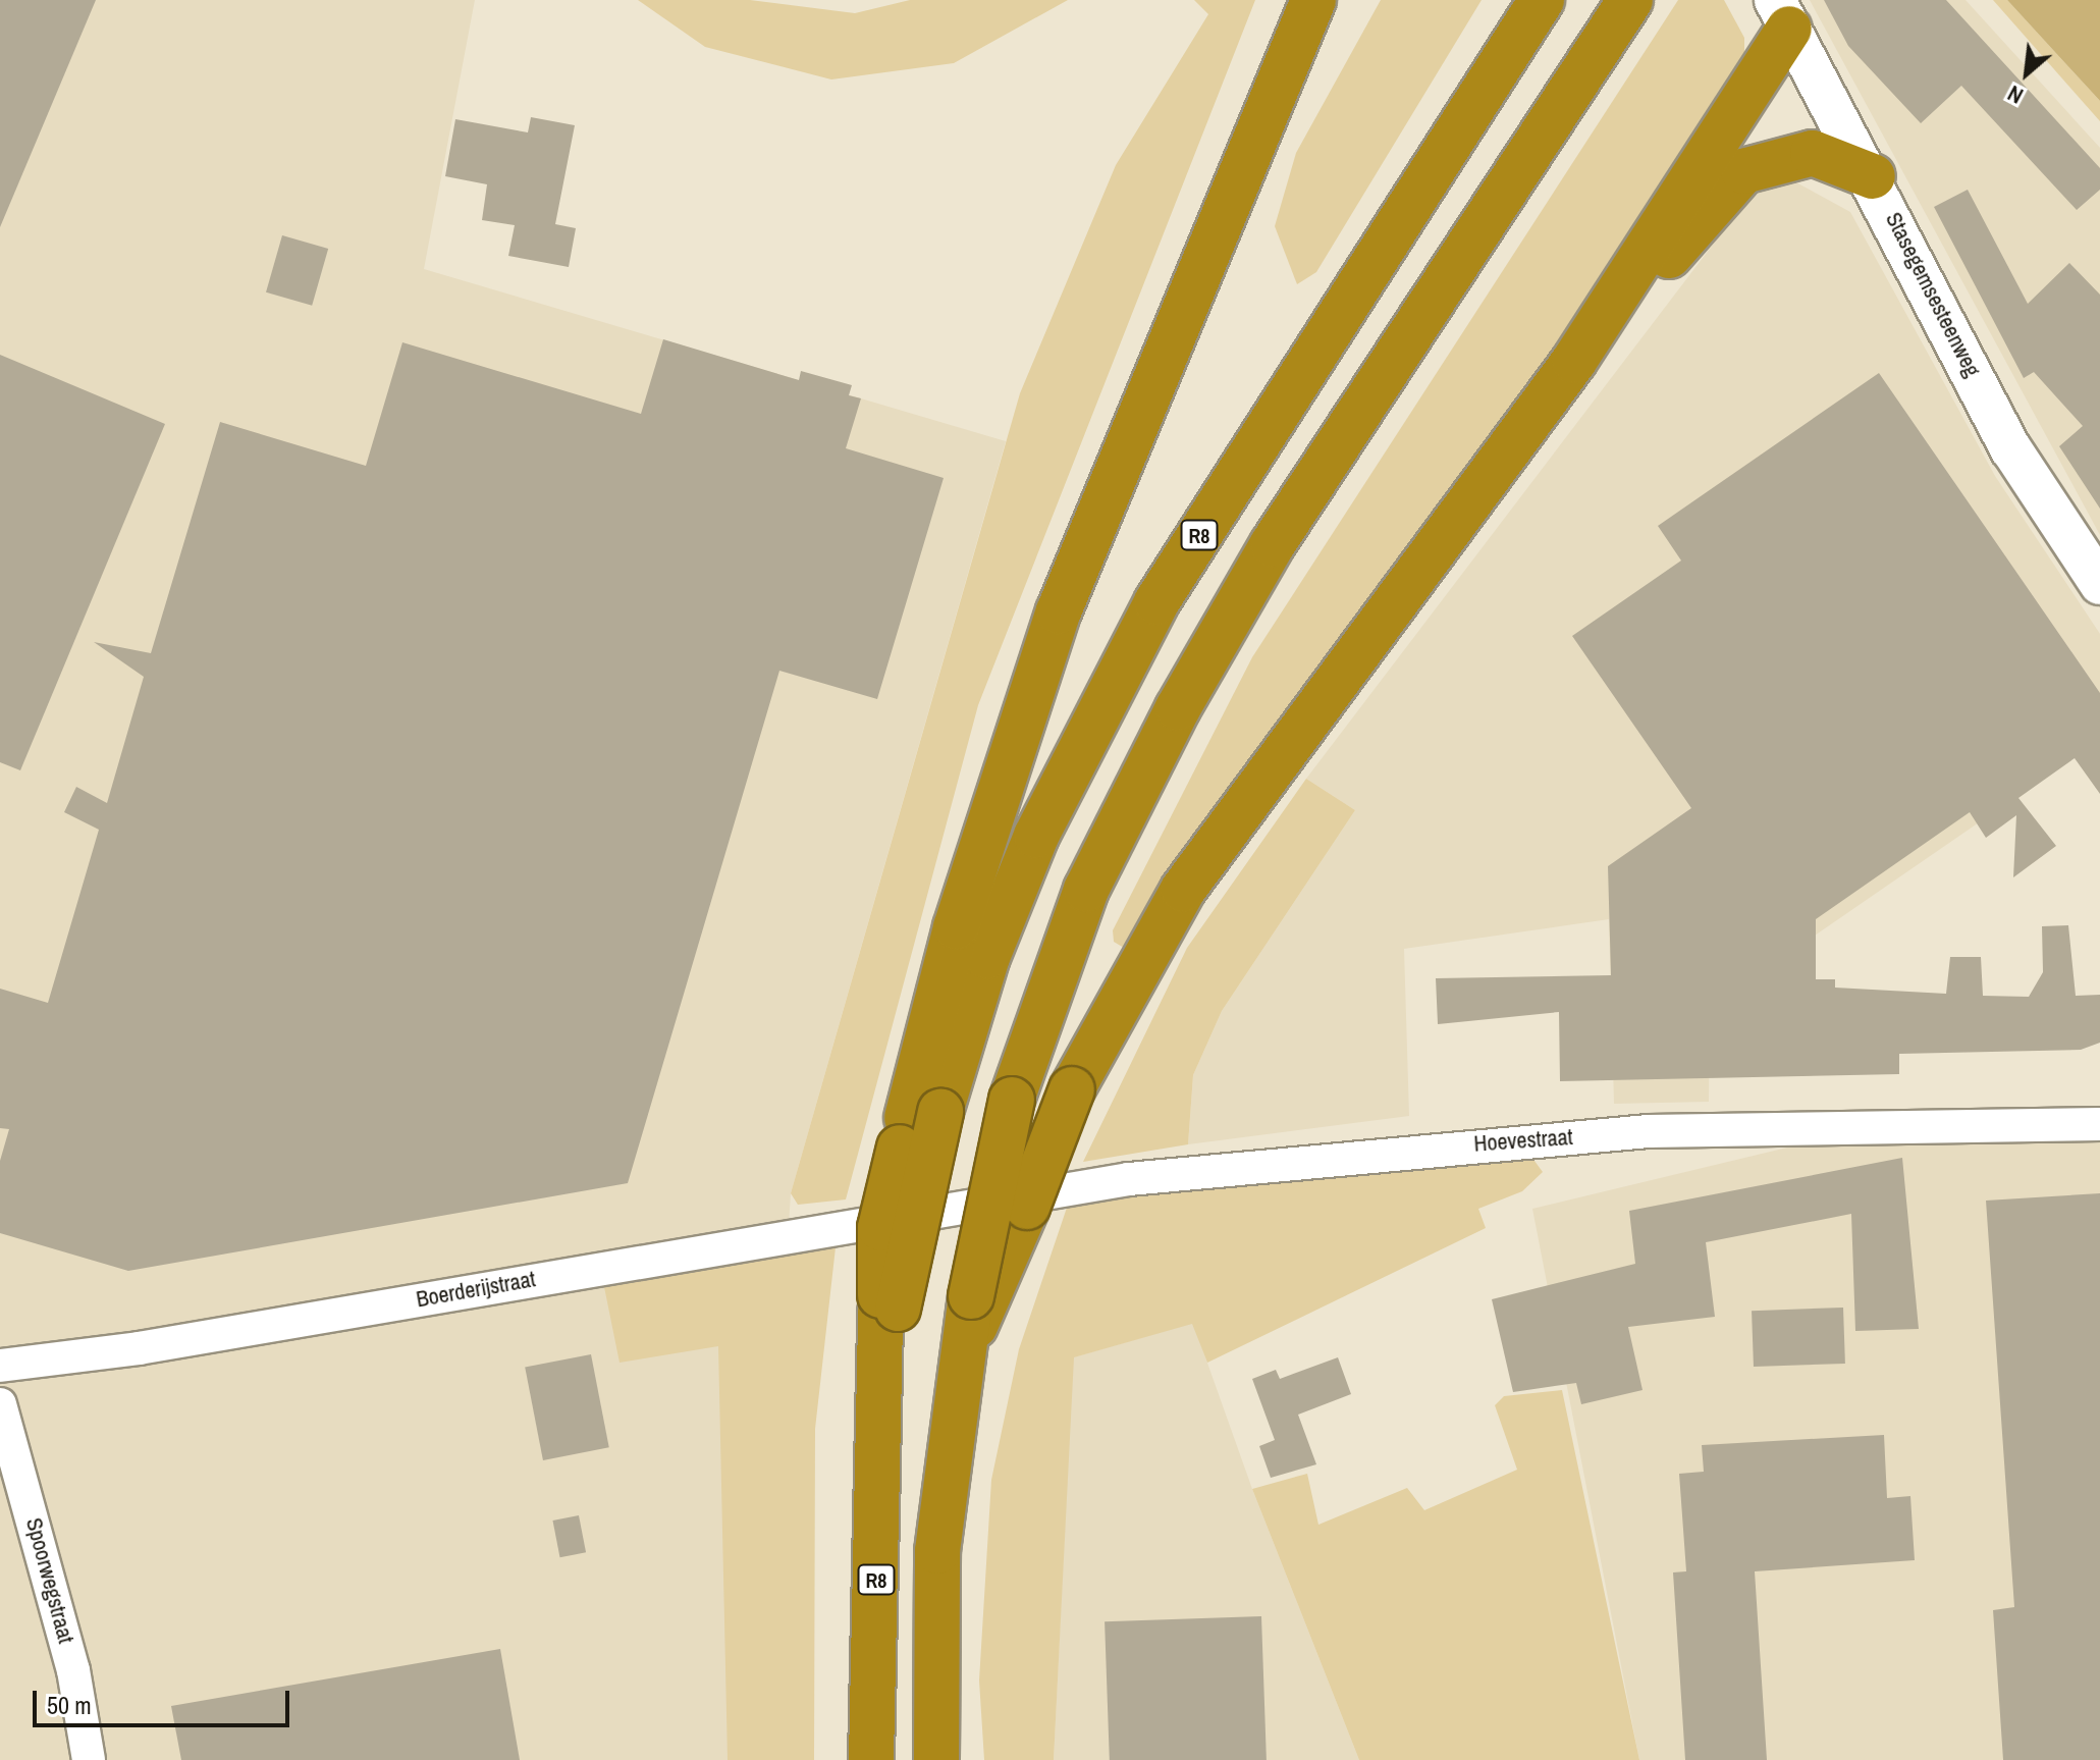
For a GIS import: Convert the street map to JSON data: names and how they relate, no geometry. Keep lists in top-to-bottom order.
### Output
{
  "streets": {
    "highway": ["R8"],
    "street": [
      "Stasegemsesteenweg",
      "Hoevestraat",
      "Boerderijstraat",
      "Spoorwegstraat"
    ]
  },
  "crossings": [
    ["Hoevestraat", "Boerderijstraat"]
  ],
  "scale_bar": "50 m",
  "north": "bottom left"
}
